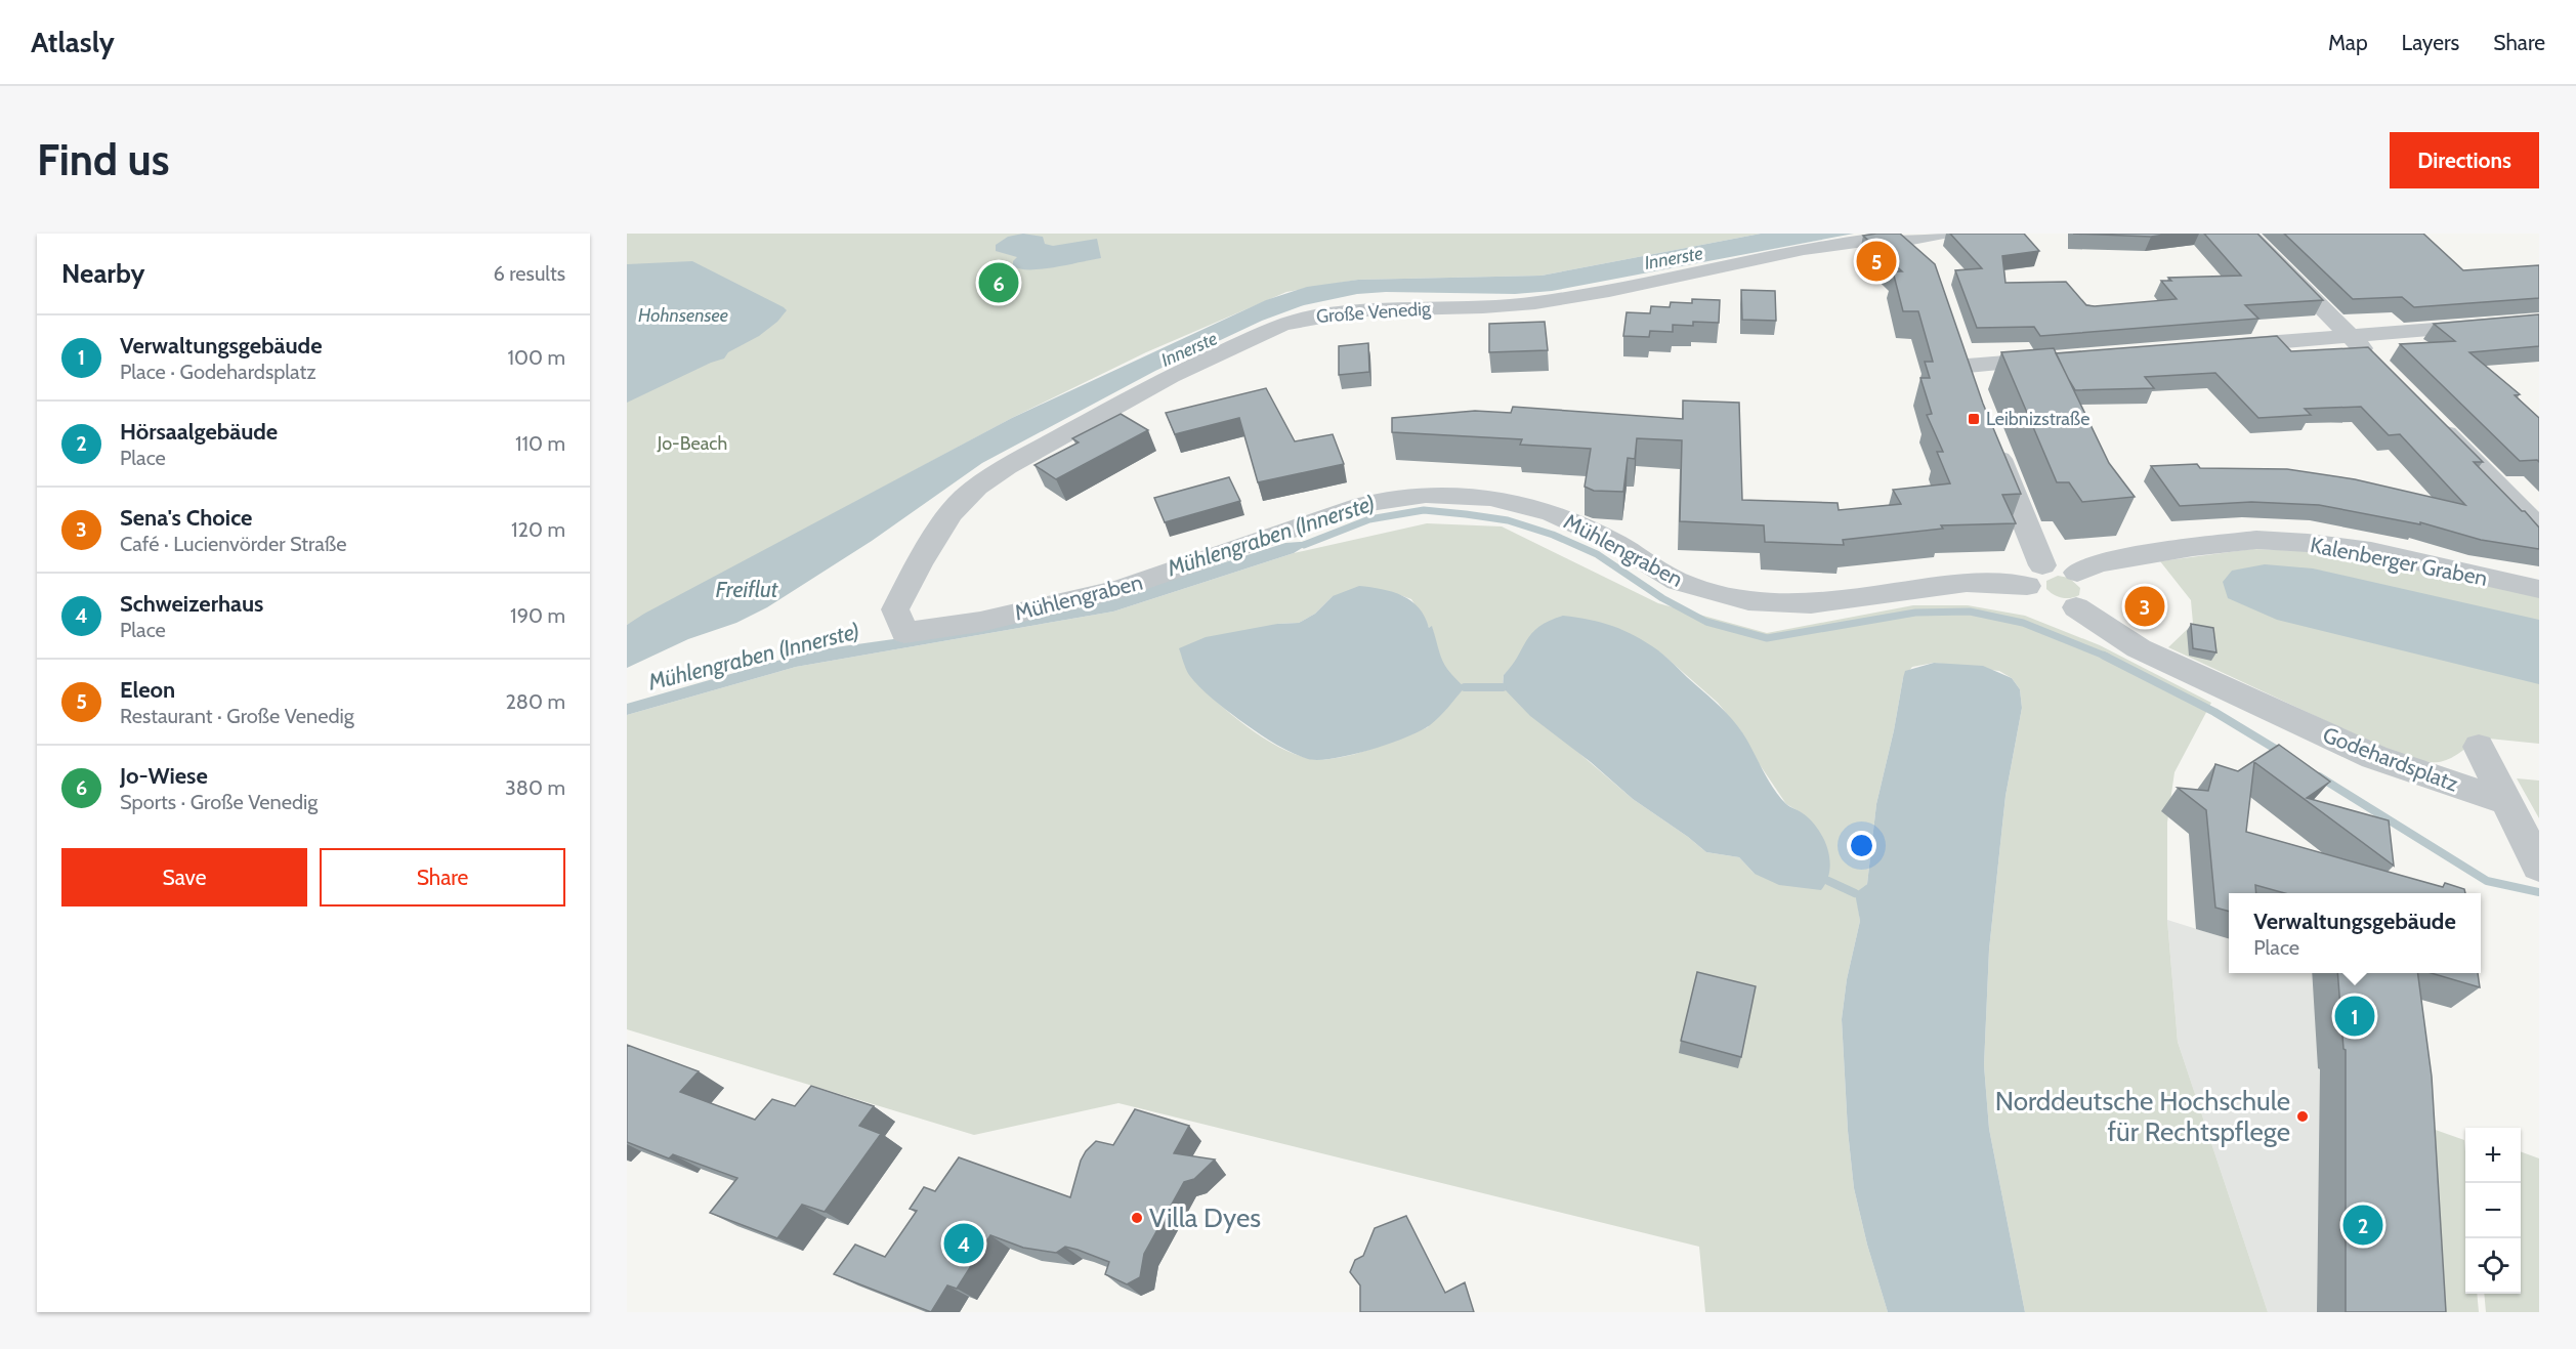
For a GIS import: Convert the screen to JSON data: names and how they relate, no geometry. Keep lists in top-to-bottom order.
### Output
{
  "streets": {
    "street": [
      "Große Venedig",
      "Mühlengraben",
      "Kalenberger Graben",
      "Godehardsplatz"
    ]
  },
  "crossings": [
    ["Große Venedig", "Mühlengraben"],
    ["Mühlengraben", "Kalenberger Graben"],
    ["Mühlengraben", "Godehardsplatz"],
    ["Kalenberger Graben", "Godehardsplatz"]
  ],
  "water": [
    "Innerste",
    "Hohnsensee",
    "Mühlengraben (Innerste)",
    "Freiflut"
  ],
  "parks": ["Jo-Beach"],
  "places": {
    "transit": ["Leibnizstraße"],
    "other": ["Norddeutsche Hochschule für Rechtspflege", "Villa Dyes"]
  },
  "page": {
    "header": "Atlasly",
    "nav": ["Map", "Layers", "Share"],
    "buttons": [
      "Directions",
      ["Save", "Share"]
    ],
    "title": "Find us",
    "heading": ["Nearby", "6 results"],
    "pins": [
      "5",
      "6",
      "3",
      "1",
      "2",
      "4"
    ],
    "list": [
      {
        "mark": "1",
        "name": "Verwaltungsgebäude",
        "note": "Place · Godehardsplatz",
        "value": "100 m"
      },
      {
        "mark": "2",
        "name": "Hörsaalgebäude",
        "note": "Place",
        "value": "110 m"
      },
      {
        "mark": "3",
        "name": "Sena's Choice",
        "note": "Café · Lucienvörder Straße",
        "value": "120 m"
      },
      {
        "mark": "4",
        "name": "Schweizerhaus",
        "note": "Place",
        "value": "190 m"
      },
      {
        "mark": "5",
        "name": "Eleon",
        "note": "Restaurant · Große Venedig",
        "value": "280 m"
      },
      {
        "mark": "6",
        "name": "Jo-Wiese",
        "note": "Sports · Große Venedig",
        "value": "380 m"
      }
    ],
    "popup": ["Verwaltungsgebäude", "Place"],
    "map_buttons": ["+", "−"]
  }
}
